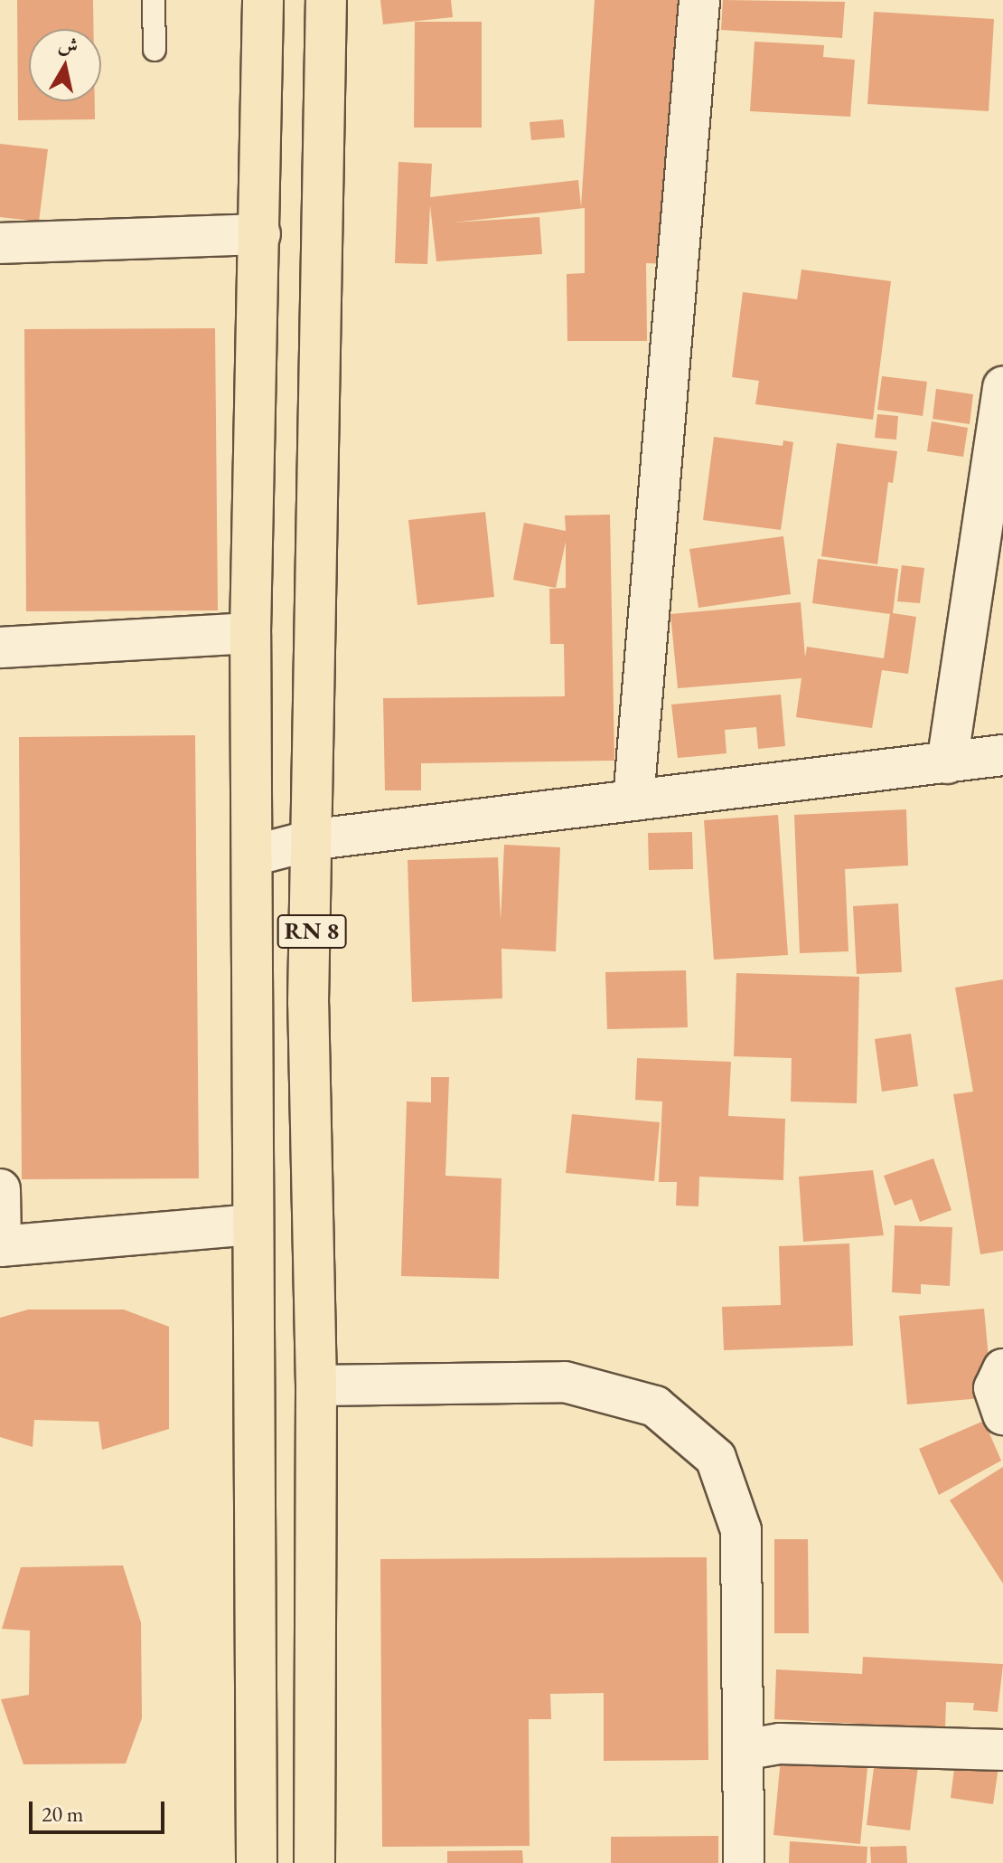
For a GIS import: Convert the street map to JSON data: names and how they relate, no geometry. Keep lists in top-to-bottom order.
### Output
{
  "streets": {
    "main road": ["RN 8"]
  },
  "scale_bar": "20 m",
  "north": "top"
}
